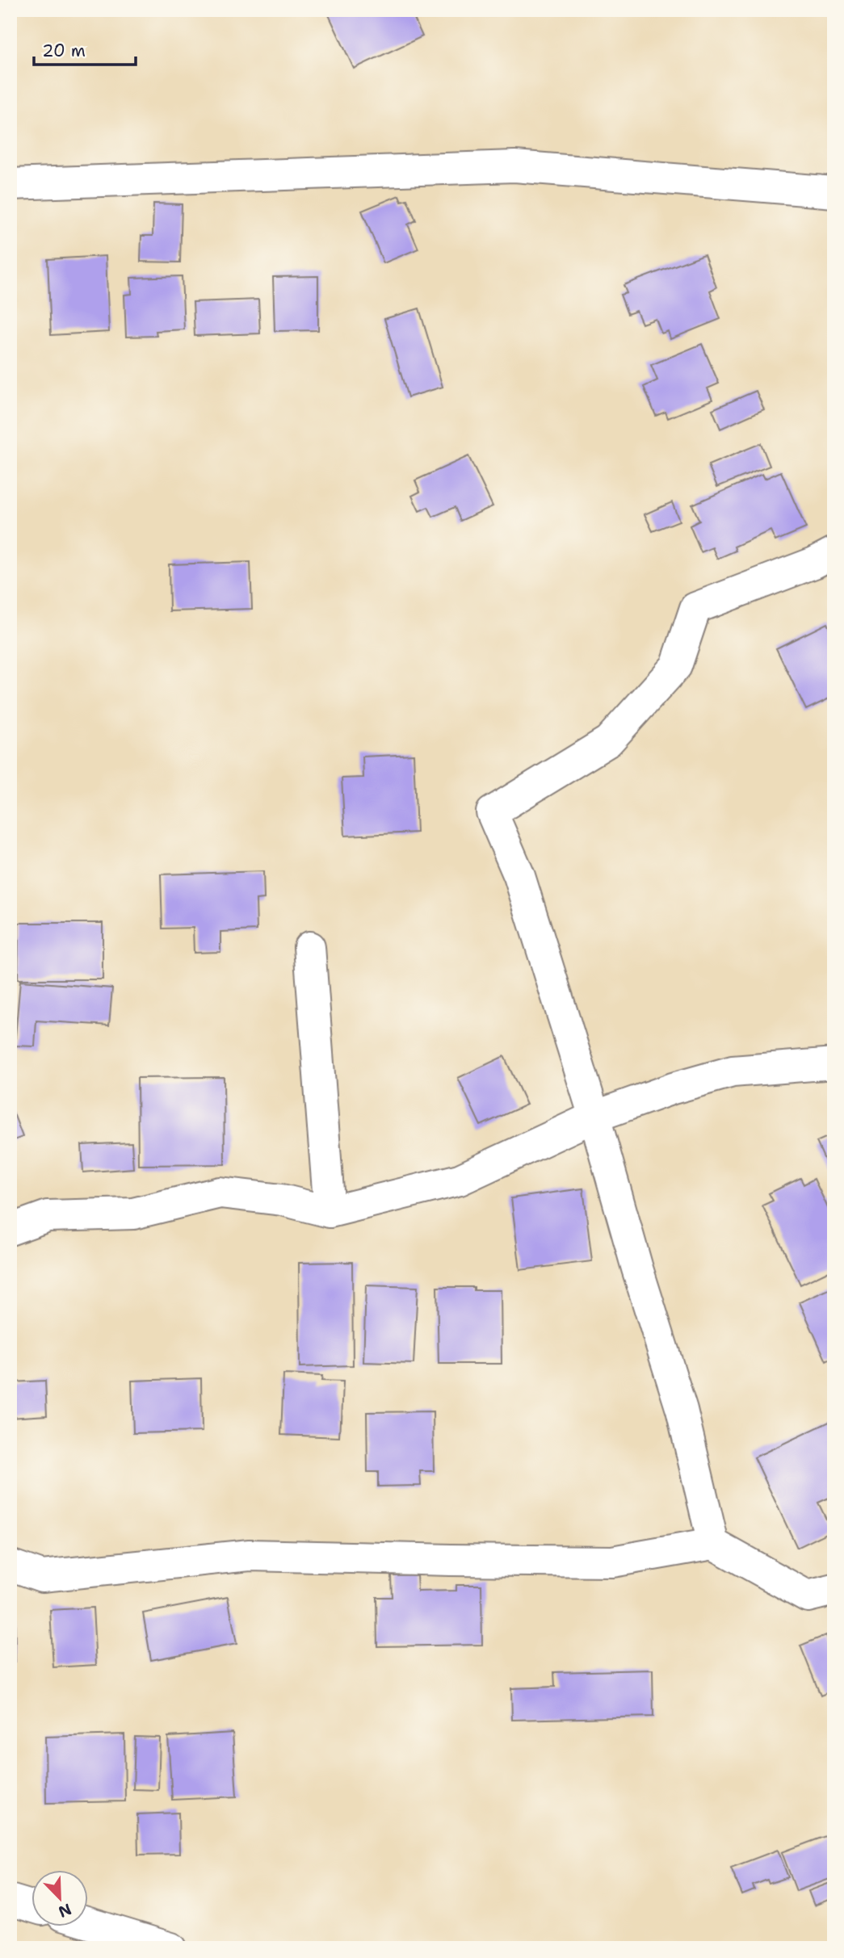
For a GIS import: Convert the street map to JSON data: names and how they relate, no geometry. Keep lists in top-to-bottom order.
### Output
{
  "scale_bar": "20 m",
  "north": "bottom right"
}
